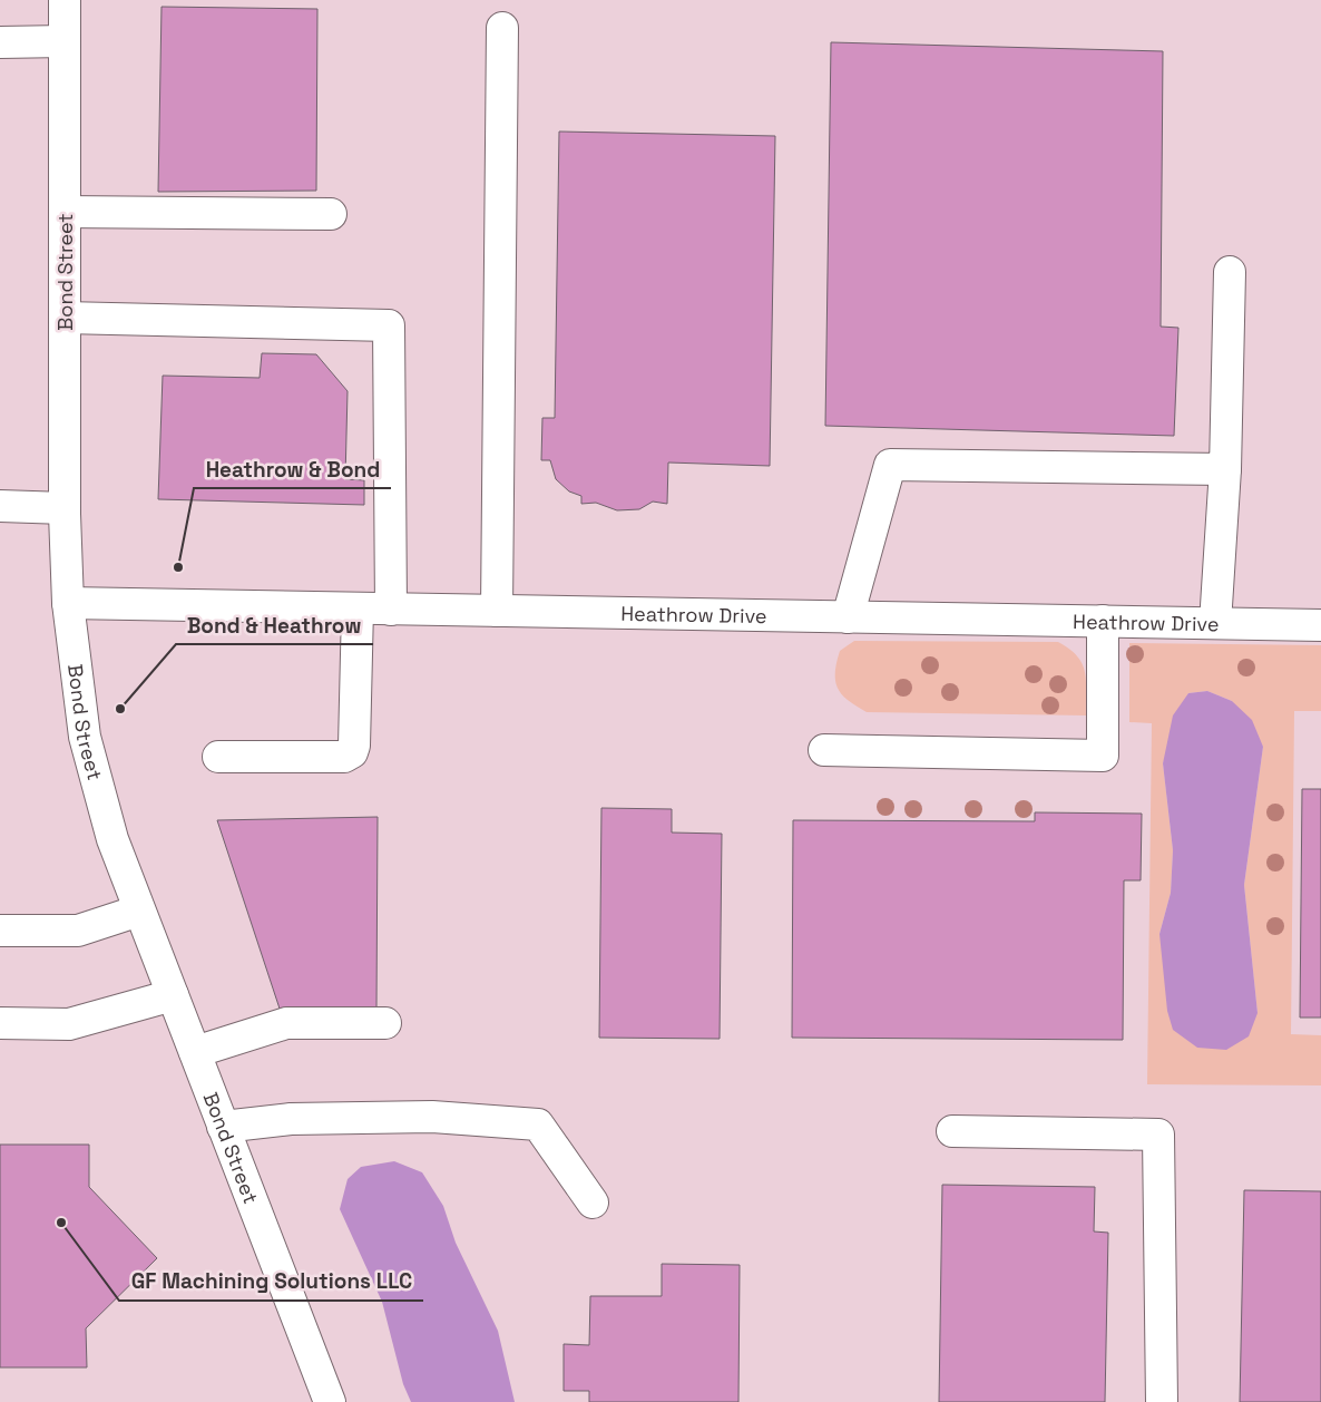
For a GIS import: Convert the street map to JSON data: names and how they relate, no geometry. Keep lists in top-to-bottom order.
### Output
{
  "streets": {
    "street": ["Bond Street", "Heathrow Drive"]
  },
  "crossings": [
    ["Bond Street", "Heathrow Drive"]
  ],
  "places": ["Heathrow & Bond", "Bond & Heathrow", "GF Machining Solutions LLC"]
}
